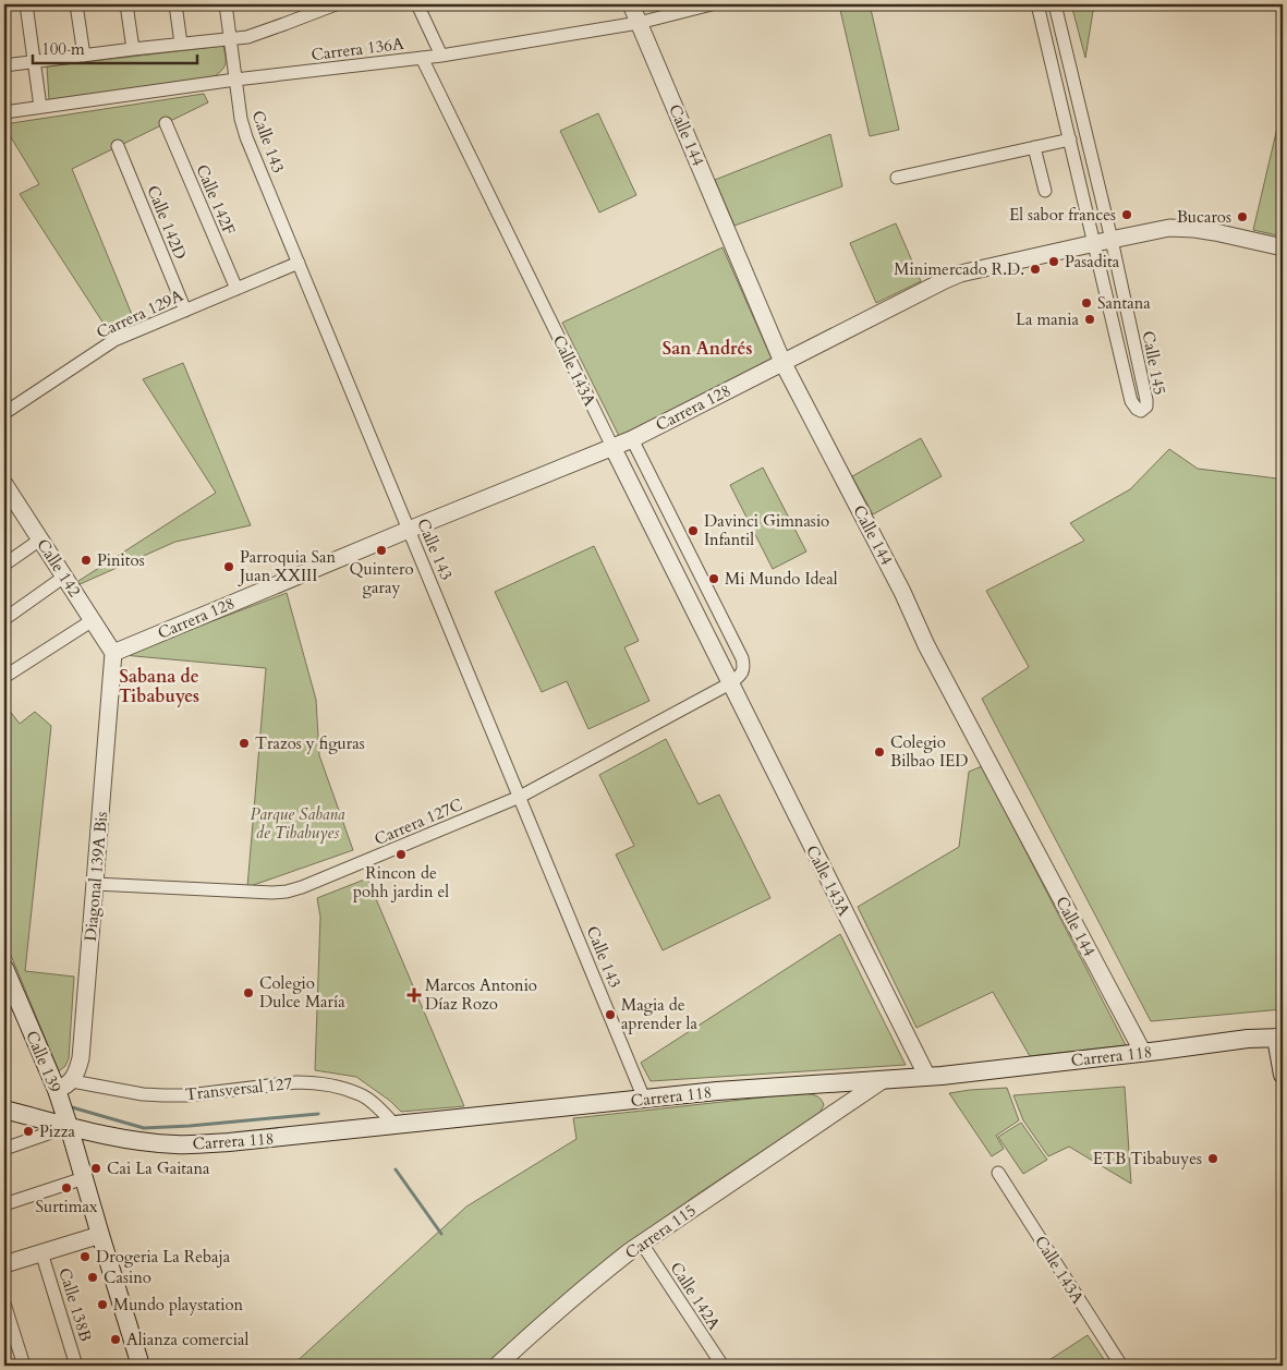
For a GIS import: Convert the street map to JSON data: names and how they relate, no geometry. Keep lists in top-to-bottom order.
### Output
{
  "streets": {
    "main road": ["Carrera 118", "Calle 139"],
    "street": [
      "Carrera 136A",
      "Calle 144",
      "Calle 143",
      "Calle 142F",
      "Calle 142D",
      "Carrera 129A",
      "Calle 145",
      "Calle 143A",
      "Carrera 128",
      "Calle 142",
      "Carrera 127C",
      "Diagonal 139A Bis",
      "Transversal 127",
      "Carrera 115",
      "Calle 142A",
      "Calle 138B"
    ]
  },
  "crossings": [
    ["Carrera 136A", "Calle 144"],
    ["Carrera 136A", "Calle 143"],
    ["Carrera 136A", "Calle 143A"],
    ["Calle 144", "Carrera 128"],
    ["Calle 144", "Carrera 118"],
    ["Calle 143", "Carrera 129A"],
    ["Calle 143", "Carrera 128"],
    ["Calle 143", "Carrera 127C"],
    ["Calle 143", "Carrera 118"],
    ["Calle 142F", "Carrera 129A"],
    ["Calle 142D", "Carrera 129A"],
    ["Calle 145", "Carrera 128"],
    ["Calle 143A", "Carrera 128"],
    ["Calle 143A", "Carrera 127C"],
    ["Calle 143A", "Carrera 118"],
    ["Carrera 128", "Calle 142"],
    ["Carrera 128", "Diagonal 139A Bis"],
    ["Calle 142", "Diagonal 139A Bis"],
    ["Carrera 127C", "Diagonal 139A Bis"],
    ["Diagonal 139A Bis", "Calle 139"],
    ["Diagonal 139A Bis", "Transversal 127"],
    ["Carrera 118", "Calle 139"],
    ["Carrera 118", "Transversal 127"],
    ["Carrera 118", "Carrera 115"],
    ["Calle 139", "Transversal 127"],
    ["Carrera 115", "Calle 142A"]
  ],
  "districts": ["San Andrés", "Sabana de Tibabuyes"],
  "parks": ["Parque Sabana de Tibabuyes"],
  "places": {
    "other": [
      "El sabor frances",
      "Bucaros",
      "Pasadita",
      "Minimercado R.D.",
      "Santana",
      "La mania",
      "Davinci Gimnasio Infantil",
      "Quintero garay",
      "Pinitos",
      "Parroquia San Juan XXIII",
      "Mi Mundo Ideal",
      "Trazos y figuras",
      "Colegio Bilbao IED",
      "Rincon de pohh jardin el",
      "Colegio Dulce María",
      "Magia de aprender la",
      "Pizza",
      "ETB Tibabuyes",
      "Cai La Gaitana",
      "Surtimax",
      "Drogeria La Rebaja",
      "Casino",
      "Mundo playstation",
      "Alianza comercial"
    ],
    "health": ["Marcos Antonio Díaz Rozo"]
  },
  "scale_bar": "100 m"
}
